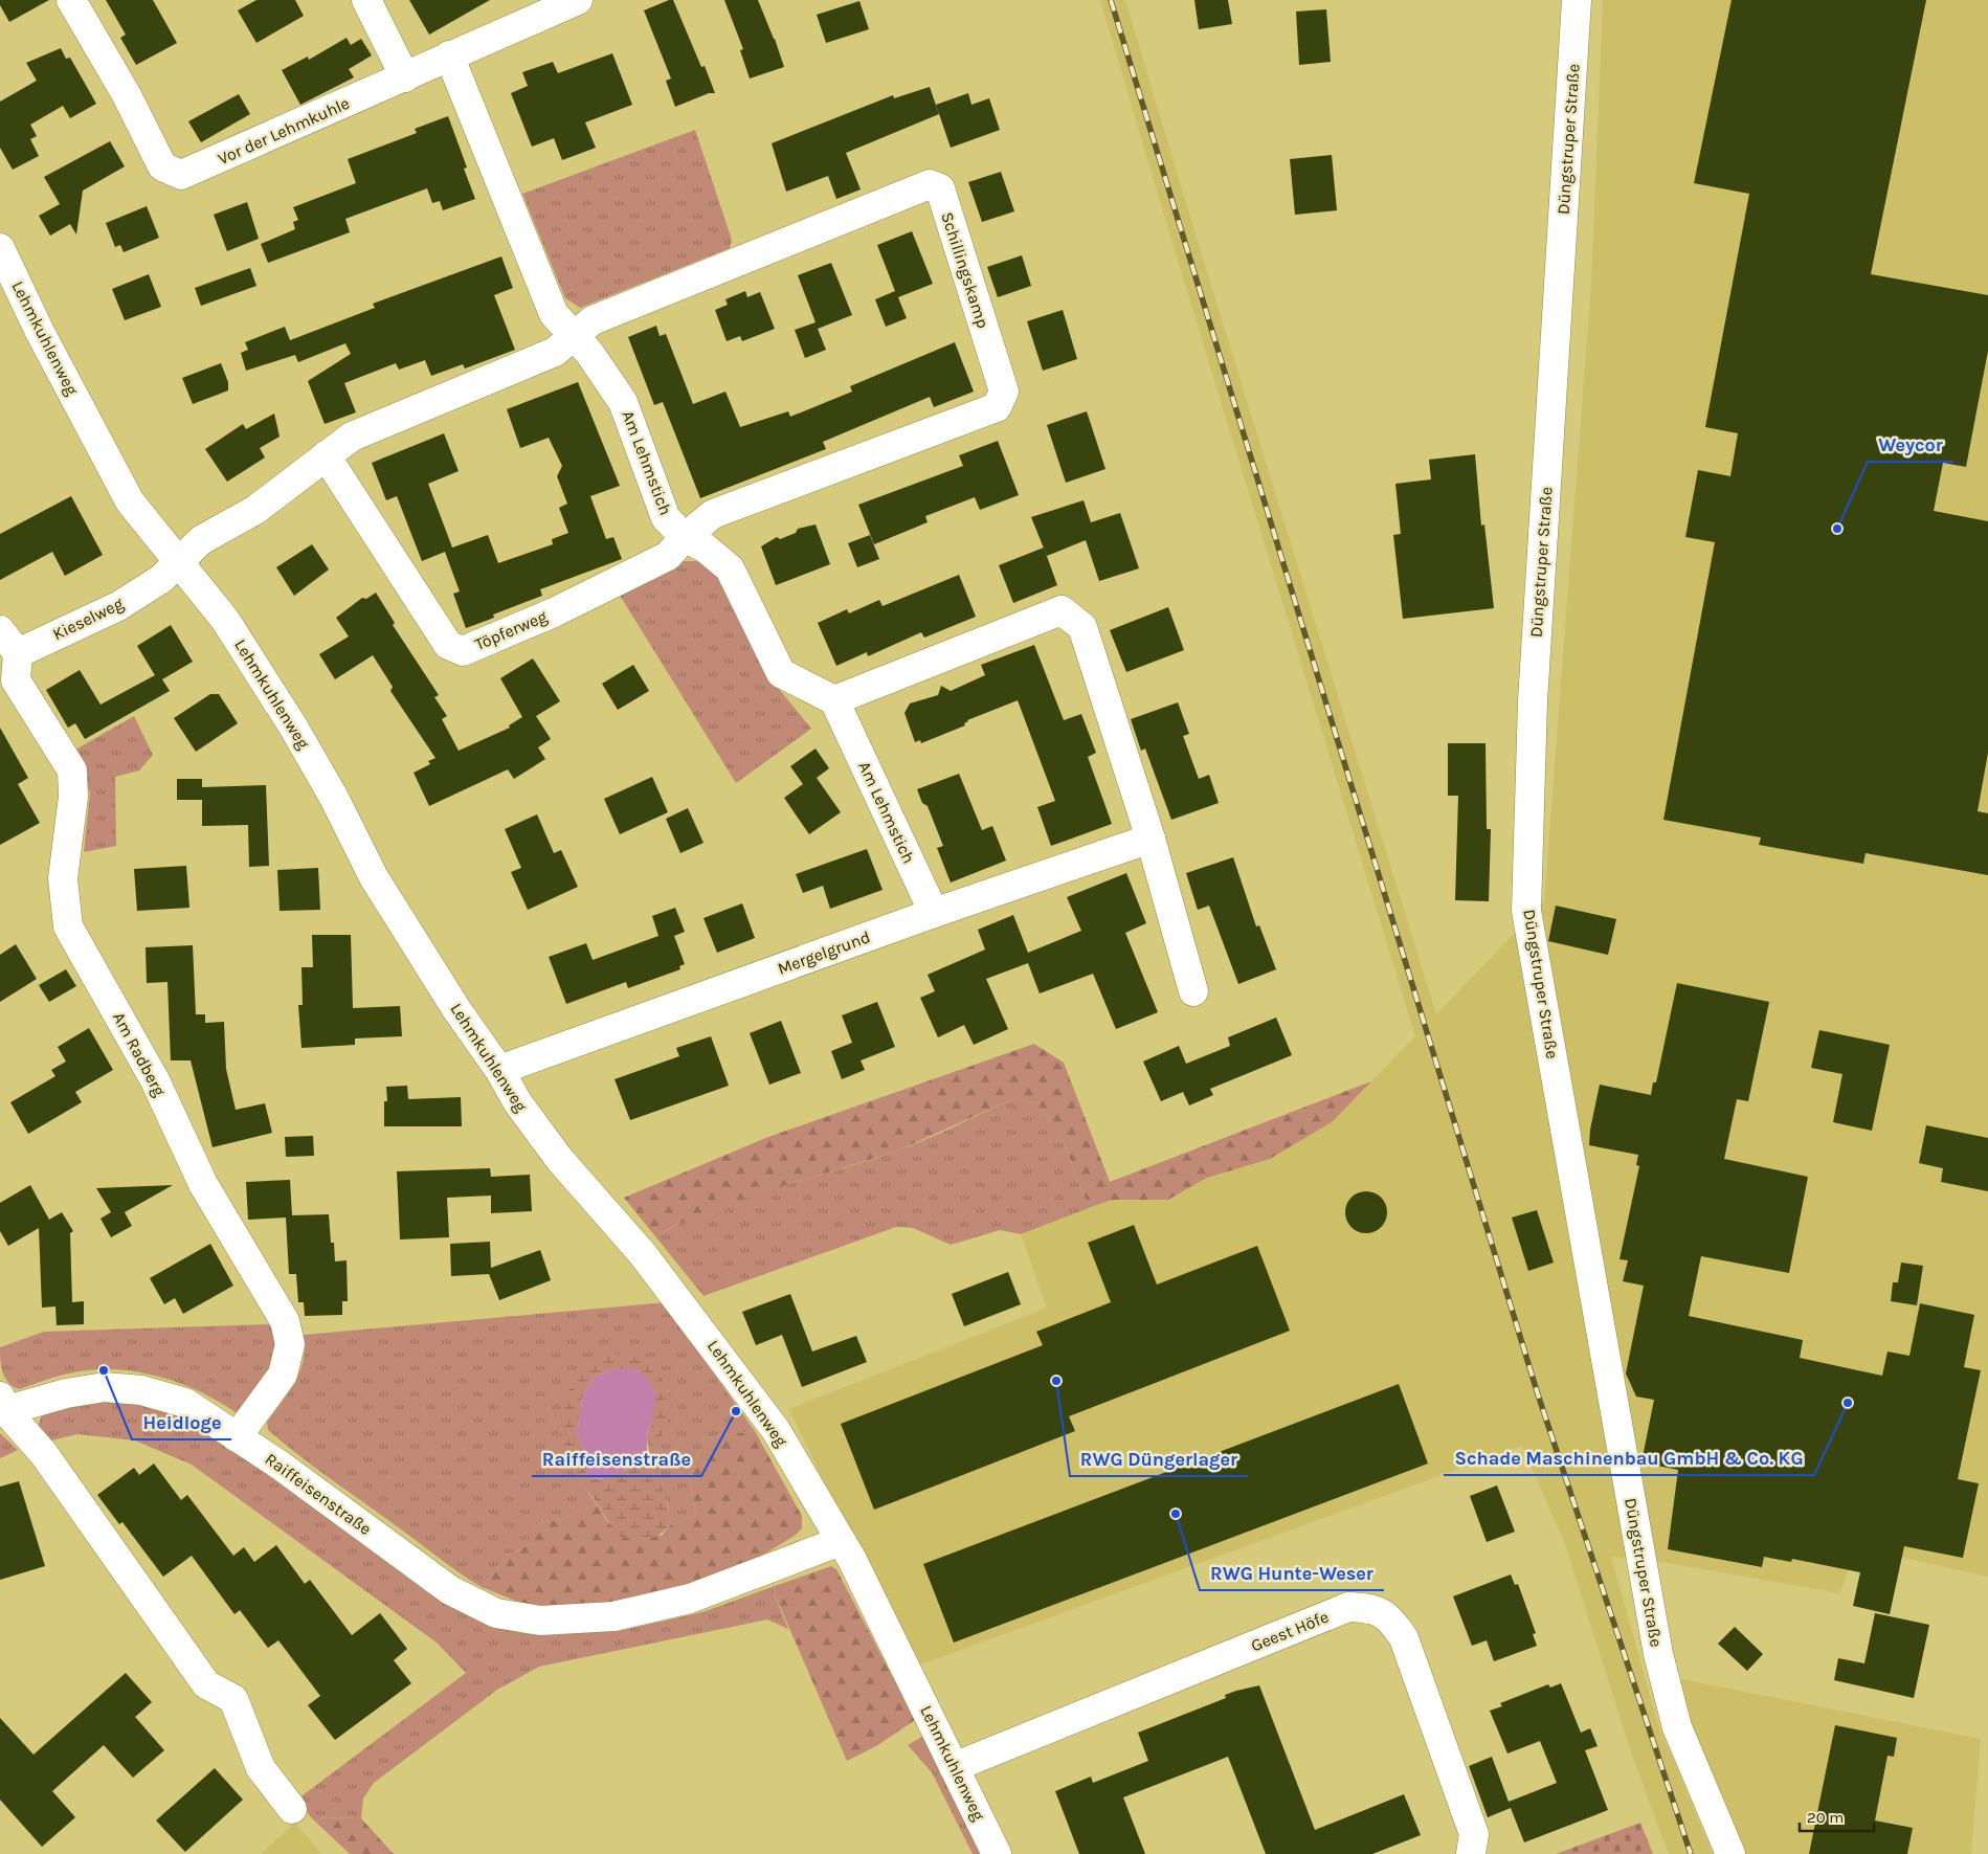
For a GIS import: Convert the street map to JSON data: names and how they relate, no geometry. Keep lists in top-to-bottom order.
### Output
{
  "streets": {
    "street": [
      "Vor der Lehmkuhle",
      "Düngstruper Straße",
      "Schillingskamp",
      "Lehmkuhlenweg",
      "Am Lehmstich",
      "Kieselweg",
      "Töpferweg",
      "Mergelgrund",
      "Am Radberg",
      "Raiffeisenstraße",
      "Geest Höfe"
    ]
  },
  "crossings": [
    ["Vor der Lehmkuhle", "Am Lehmstich"],
    ["Schillingskamp", "Am Lehmstich"],
    ["Schillingskamp", "Töpferweg"],
    ["Lehmkuhlenweg", "Kieselweg"],
    ["Lehmkuhlenweg", "Mergelgrund"],
    ["Lehmkuhlenweg", "Raiffeisenstraße"],
    ["Lehmkuhlenweg", "Geest Höfe"],
    ["Am Lehmstich", "Töpferweg"],
    ["Am Lehmstich", "Mergelgrund"],
    ["Kieselweg", "Am Radberg"],
    ["Am Radberg", "Raiffeisenstraße"]
  ],
  "places": [
    "Weycor",
    "Heidloge",
    "RWG Düngerlager",
    "Schade Maschinenbau GmbH & Co. KG",
    "Raiffeisenstraße",
    "RWG Hunte-Weser"
  ],
  "scale_bar": "20 m"
}
